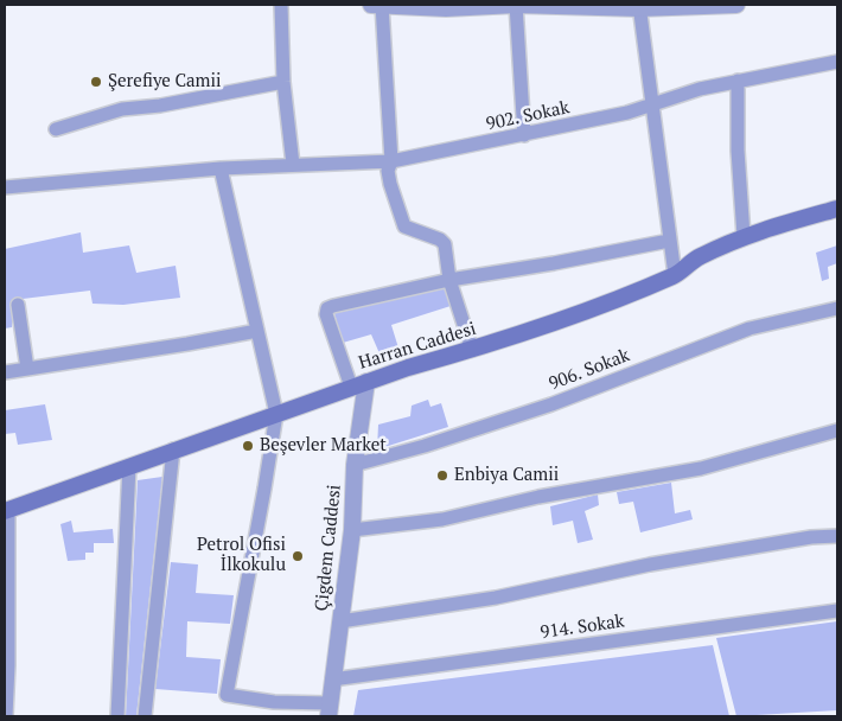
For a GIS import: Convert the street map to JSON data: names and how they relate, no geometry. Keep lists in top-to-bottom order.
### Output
{
  "streets": {
    "main road": ["Harran Caddesi"],
    "street": [
      "902. Sokak",
      "906. Sokak",
      "Çigdem Caddesi",
      "914. Sokak"
    ]
  },
  "crossings": [
    ["Harran Caddesi", "Çigdem Caddesi"],
    ["906. Sokak", "Çigdem Caddesi"],
    ["Çigdem Caddesi", "914. Sokak"]
  ],
  "places": [
    "Şerefiye Camii",
    "Beşevler Market",
    "Enbiya Camii",
    "Petrol Ofisi İlkokulu"
  ]
}
